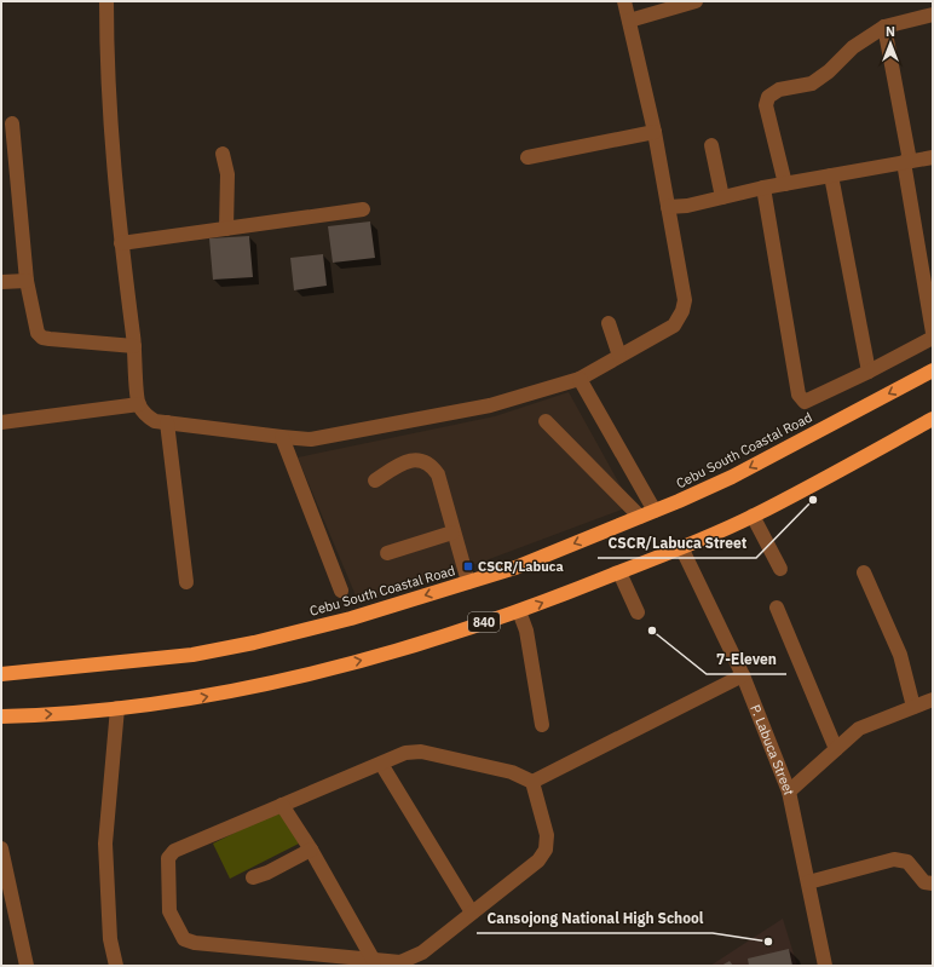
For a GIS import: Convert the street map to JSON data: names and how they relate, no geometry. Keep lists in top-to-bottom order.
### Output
{
  "streets": {
    "highway": ["Cebu South Coastal Road", "840"],
    "street": ["P. Labuca Street"]
  },
  "crossings": [
    ["840", "P. Labuca Street"]
  ],
  "places": {
    "other": ["CSCR/Labuca Street", "7-Eleven", "Cansojong National High School"],
    "transit": ["CSCR/Labuca"]
  },
  "north": "top"
}
